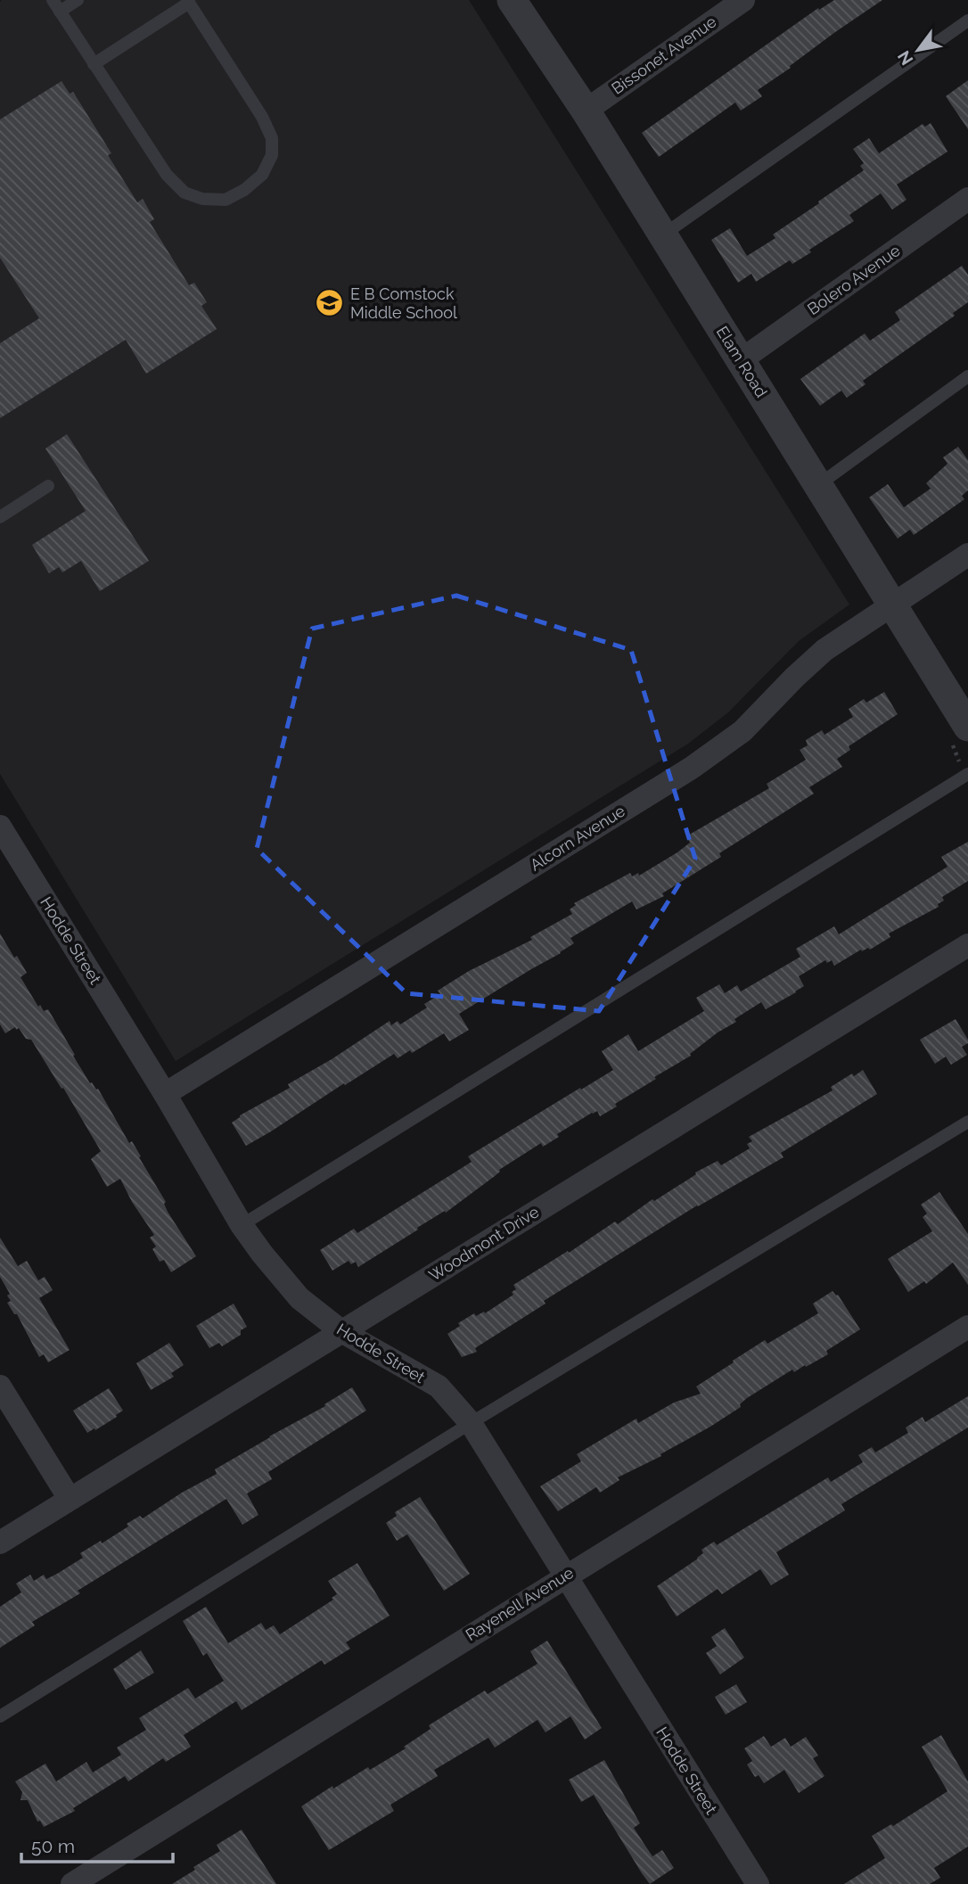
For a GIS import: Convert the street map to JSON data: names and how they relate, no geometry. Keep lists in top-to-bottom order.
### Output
{
  "streets": {
    "street": [
      "Bissonet Avenue",
      "Bolero Avenue",
      "Elam Road",
      "Alcorn Avenue",
      "Hodde Street",
      "Woodmont Drive",
      "Rayenell Avenue"
    ]
  },
  "crossings": [
    ["Bissonet Avenue", "Elam Road"],
    ["Bolero Avenue", "Elam Road"],
    ["Elam Road", "Alcorn Avenue"],
    ["Alcorn Avenue", "Hodde Street"],
    ["Hodde Street", "Woodmont Drive"],
    ["Hodde Street", "Rayenell Avenue"]
  ],
  "places": {
    "school or university": ["E B Comstock Middle School"]
  },
  "scale_bar": "50 m",
  "north": "bottom left"
}
